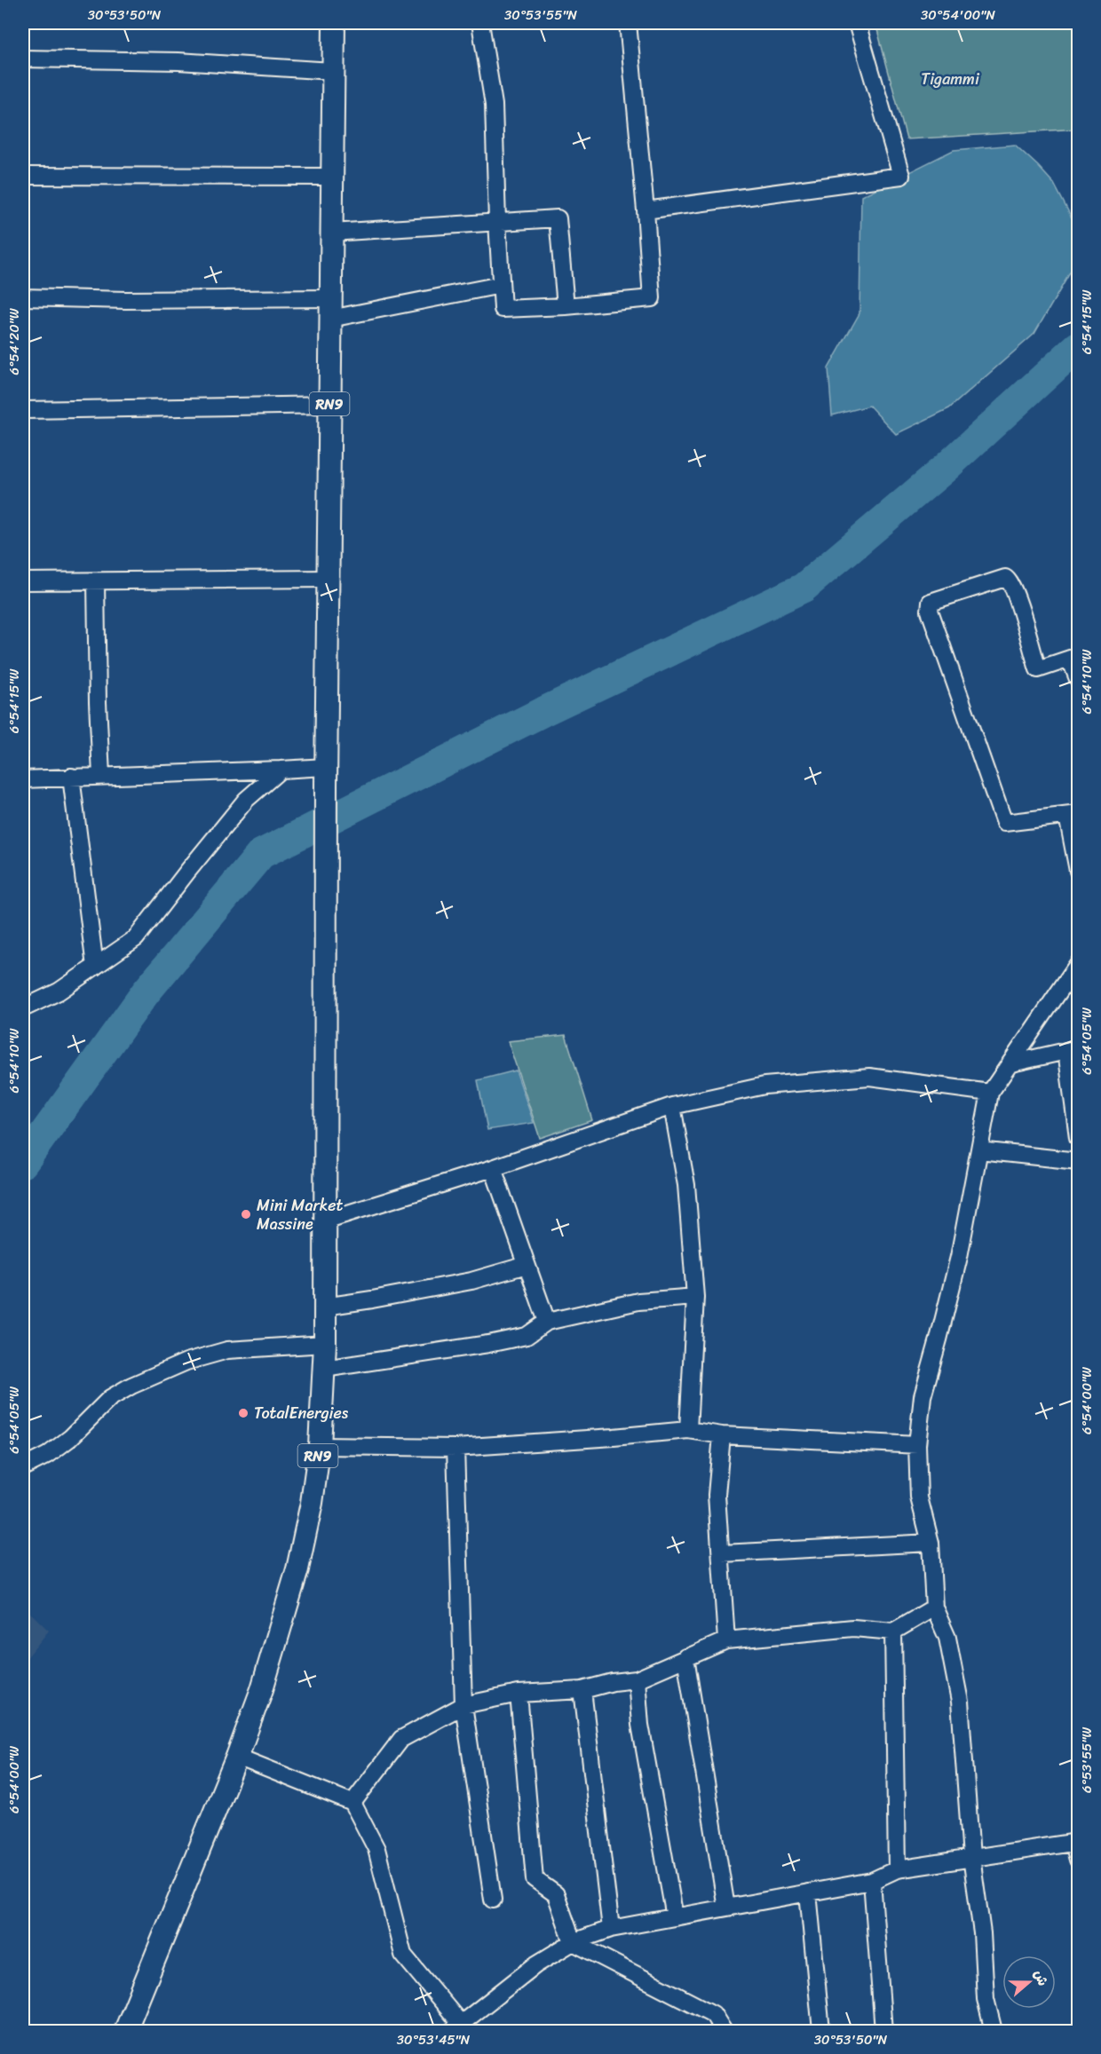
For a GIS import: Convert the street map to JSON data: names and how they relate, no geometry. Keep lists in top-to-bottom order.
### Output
{
  "streets": {
    "main road": ["RN9"]
  },
  "parks": ["Tigammi"],
  "places": ["Mini Market Massine", "TotalEnergies"],
  "north": "right",
  "coordinates": [
    "30°53'50\"N",
    "30°53'55\"N",
    "30°54'00\"N",
    "6°54'15\"W",
    "6°54'20\"W",
    "6°54'10\"W",
    "6°54'05\"W",
    "6°54'00\"W",
    "6°53'55\"W",
    "30°53'45\"N"
  ]
}
